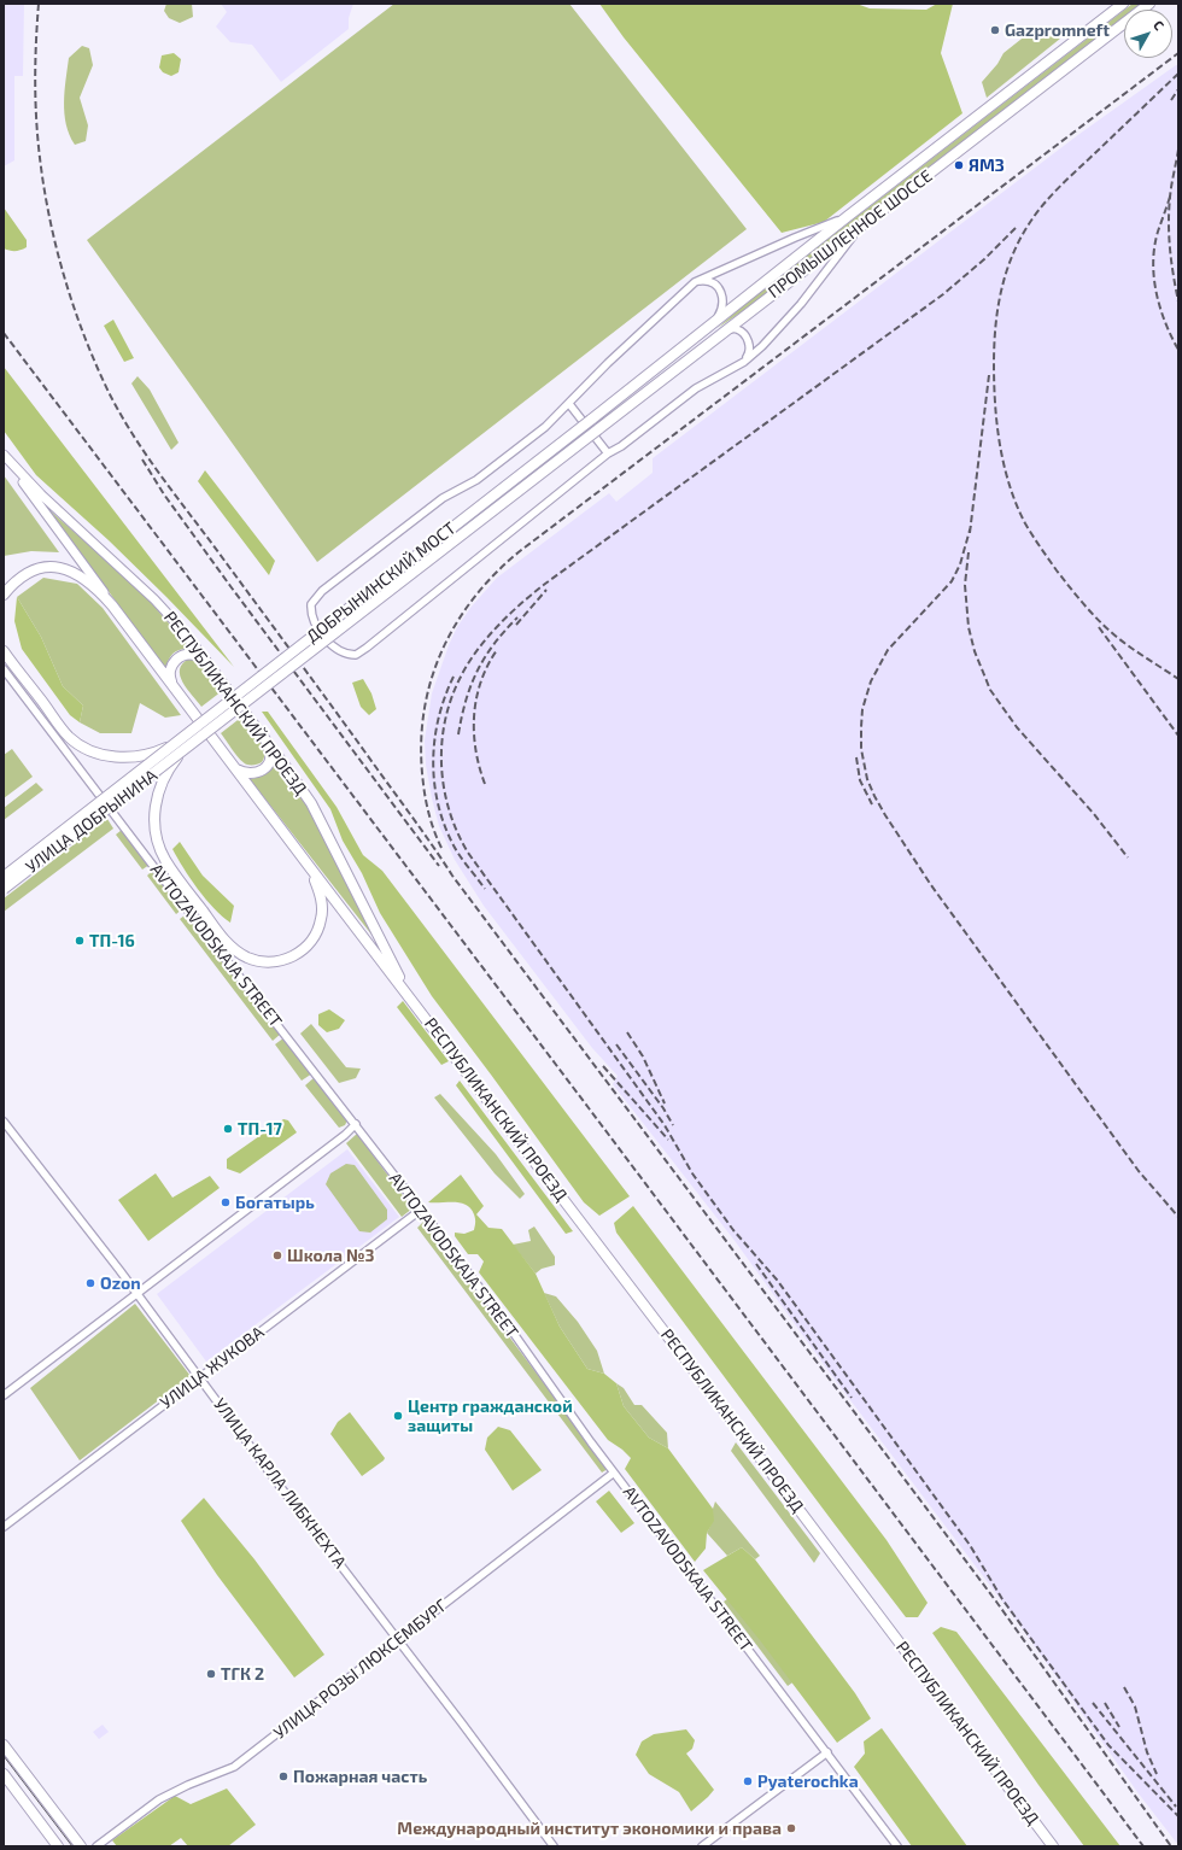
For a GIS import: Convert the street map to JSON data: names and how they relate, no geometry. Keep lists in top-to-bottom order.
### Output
{
  "streets": {
    "main road": [
      "ПРОМЫШЛЕННОЕ ШОССЕ",
      "ДОБРЫНИНСКИЙ МОСТ",
      "РЕСПУБЛИКАНСКИЙ ПРОЕЗД",
      "УЛИЦА ДОБРЫНИНА"
    ],
    "street": [
      "AVTOZAVODSKAJA STREET",
      "УЛИЦА ЖУКОВА",
      "УЛИЦА КАРЛА ЛИБКНЕХТА",
      "УЛИЦА РОЗЫ ЛЮКСЕМБУРГ"
    ]
  },
  "crossings": [
    ["ПРОМЫШЛЕННОЕ ШОССЕ", "ДОБРЫНИНСКИЙ МОСТ"],
    ["ДОБРЫНИНСКИЙ МОСТ", "УЛИЦА ДОБРЫНИНА"],
    ["AVTOZAVODSKAJA STREET", "УЛИЦА ЖУКОВА"],
    ["AVTOZAVODSKAJA STREET", "УЛИЦА РОЗЫ ЛЮКСЕМБУРГ"],
    ["УЛИЦА ЖУКОВА", "УЛИЦА КАРЛА ЛИБКНЕХТА"],
    ["УЛИЦА КАРЛА ЛИБКНЕХТА", "УЛИЦА РОЗЫ ЛЮКСЕМБУРГ"]
  ],
  "places": [
    "Gazpromneft",
    "ЯМЗ",
    "ТП-16",
    "ТП-17",
    "Богатырь",
    "Школа №3",
    "Ozon",
    "Центр гражданской защиты",
    "ТГК 2",
    "Пожарная часть",
    "Pyaterochka",
    "Международный институт экономики и права"
  ],
  "north": "top right"
}
